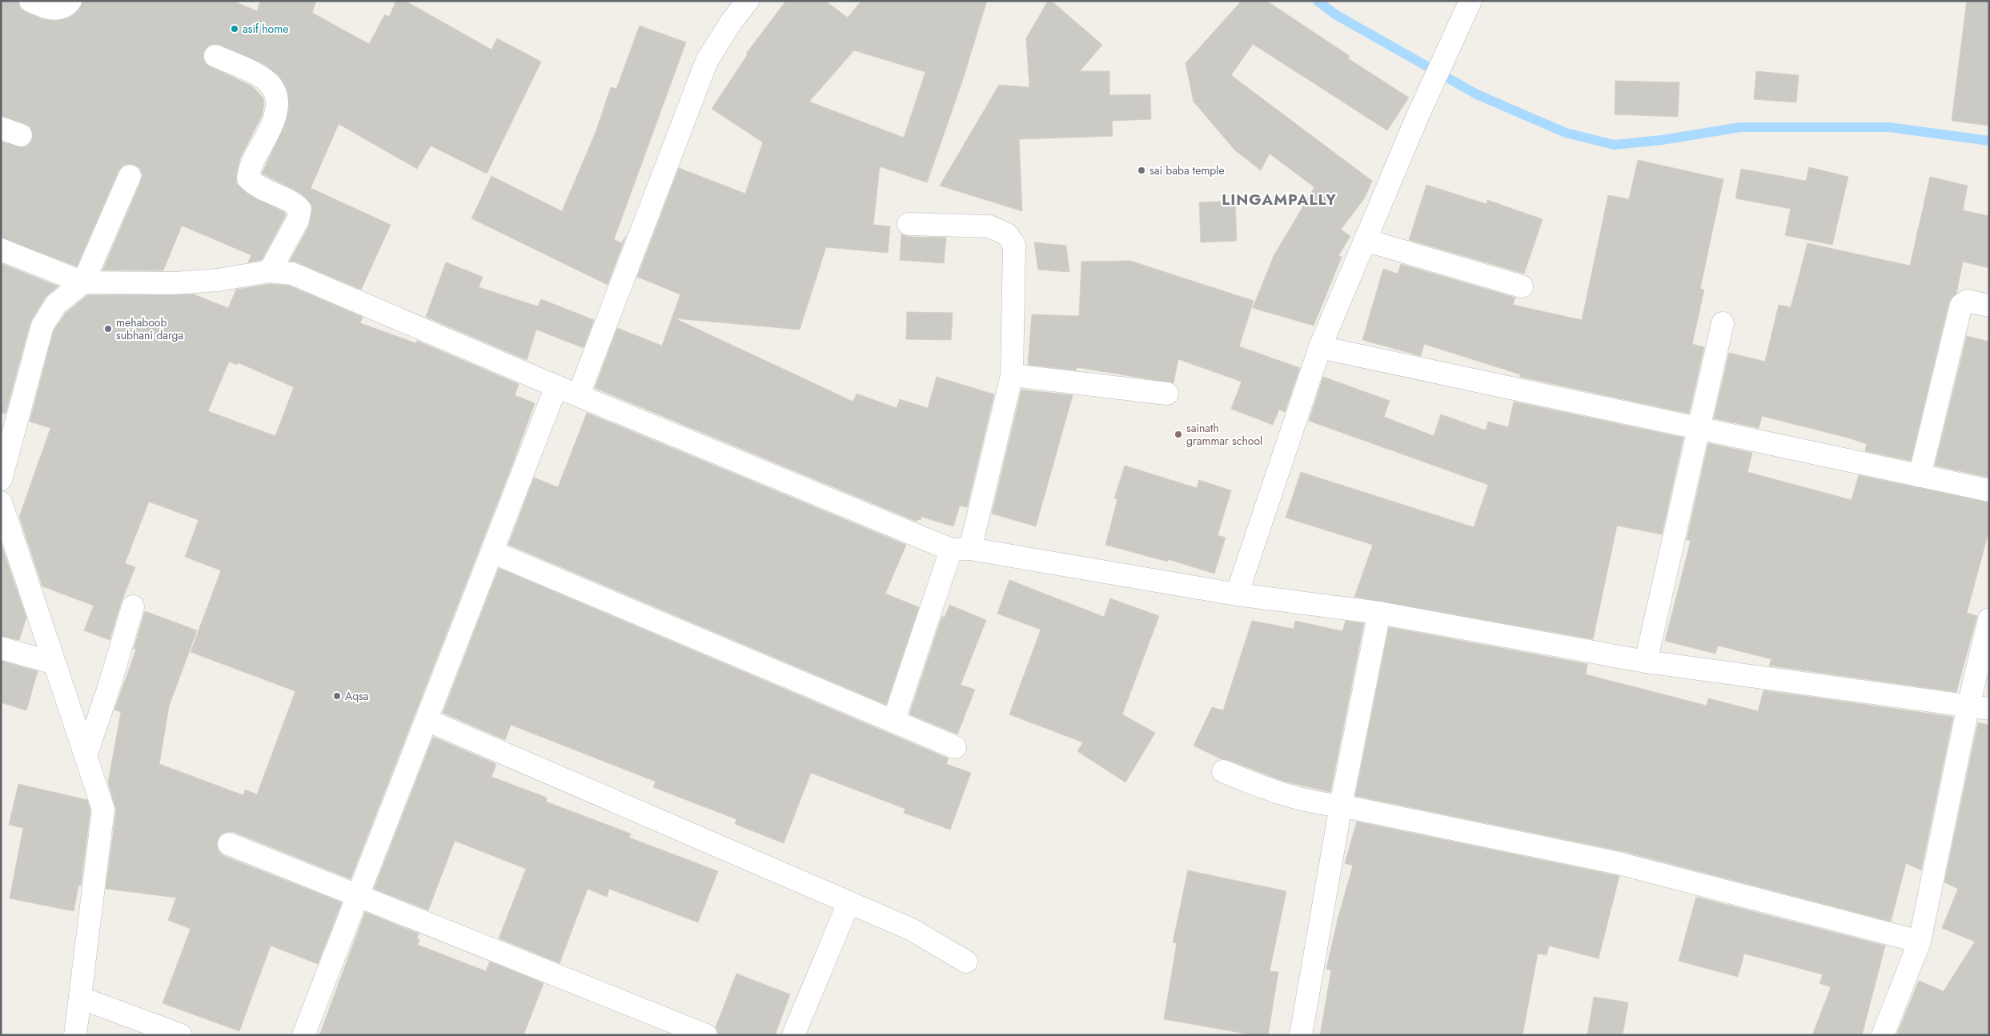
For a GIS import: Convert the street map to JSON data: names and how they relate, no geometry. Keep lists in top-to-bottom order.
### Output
{
  "districts": ["LINGAMPALLY"],
  "places": [
    "asif home",
    "sai baba temple",
    "mehaboob subhani darga",
    "sainath grammar school",
    "Aqsa"
  ]
}
